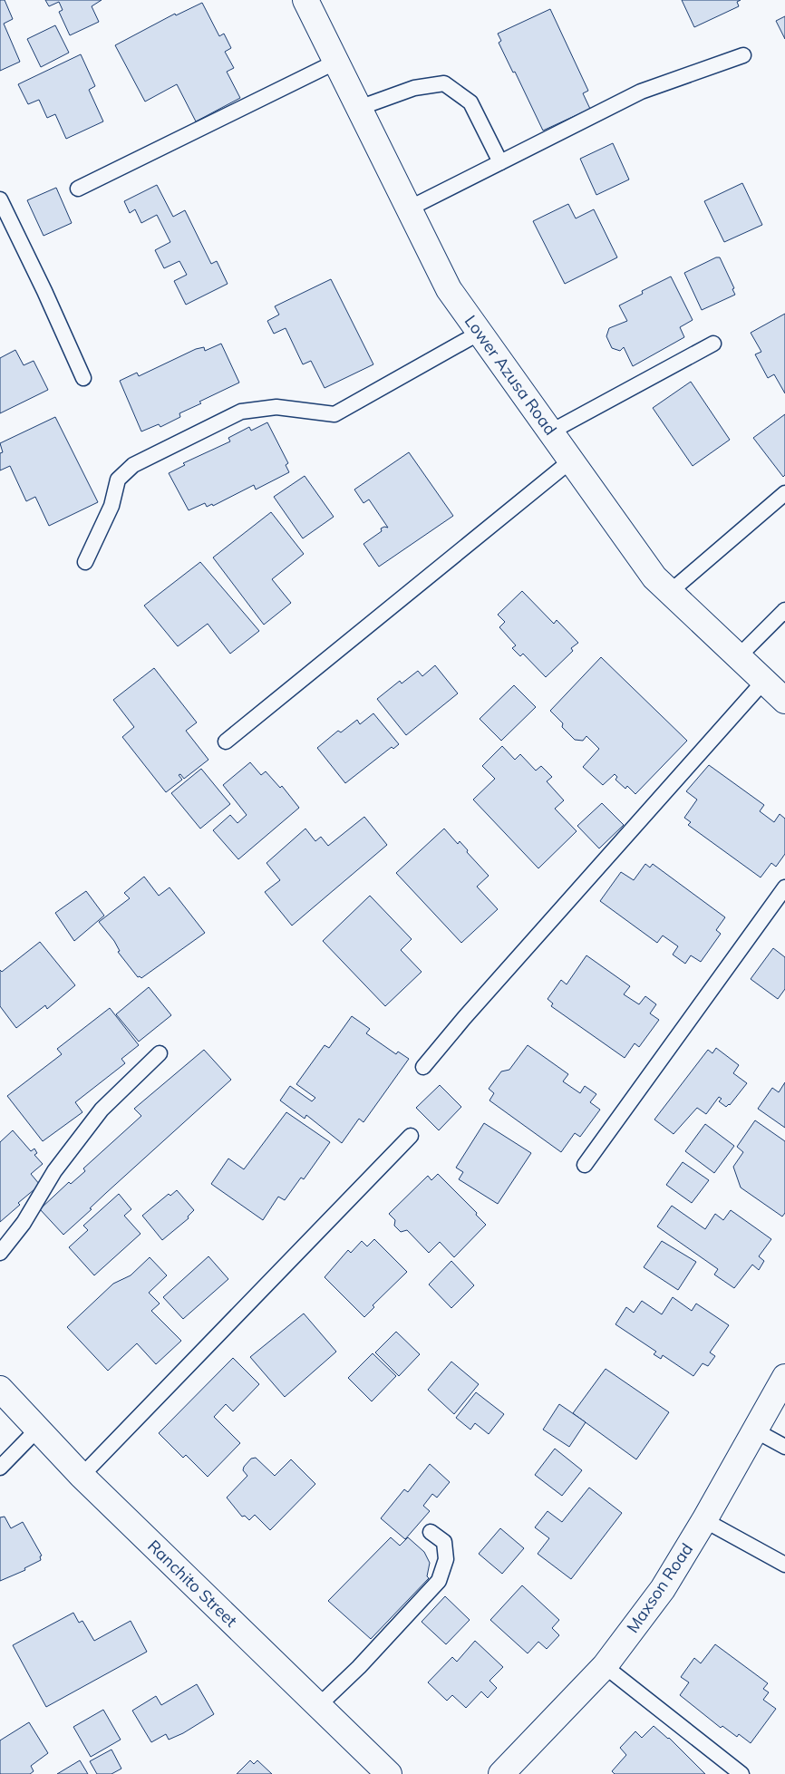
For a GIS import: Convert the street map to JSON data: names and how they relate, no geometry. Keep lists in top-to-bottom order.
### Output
{
  "streets": {
    "street": ["Lower Azusa Road", "Ranchito Street", "Maxson Road"]
  }
}
